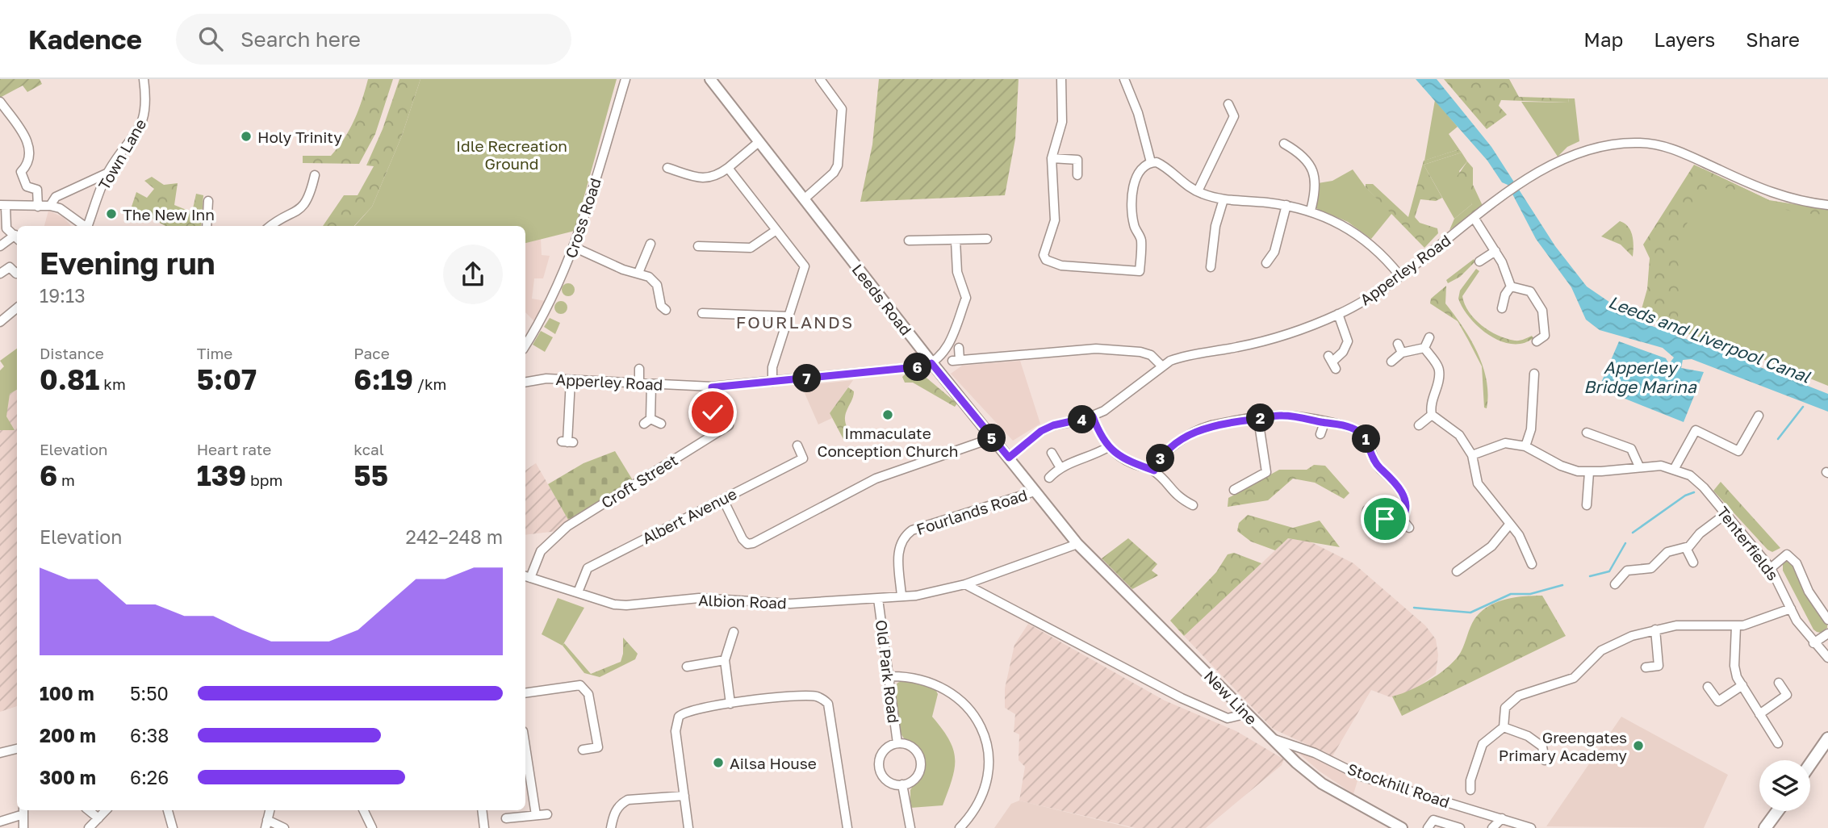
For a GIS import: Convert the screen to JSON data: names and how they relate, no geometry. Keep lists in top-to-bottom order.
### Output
{
  "streets": {
    "main road": ["Leeds Road", "New Line"],
    "street": [
      "Town Lane",
      "Cross Road",
      "Apperley Road",
      "Croft Street",
      "Fourlands Road",
      "Albert Avenue",
      "Tenterfields",
      "Albion Road",
      "Old Park Road",
      "Stockhill Road"
    ]
  },
  "crossings": [
    ["Apperley Road", "Leeds Road"],
    ["Apperley Road", "Croft Street"],
    ["Leeds Road", "Fourlands Road"],
    ["Leeds Road", "Albion Road"],
    ["Leeds Road", "New Line"],
    ["Croft Street", "Albion Road"],
    ["Fourlands Road", "Albion Road"],
    ["Albert Avenue", "Albion Road"],
    ["Albion Road", "Old Park Road"],
    ["Albion Road", "New Line"],
    ["New Line", "Stockhill Road"]
  ],
  "districts": ["FOURLANDS"],
  "water": ["Leeds and Liverpool Canal", "Apperley Bridge Marina"],
  "parks": ["Idle Recreation Ground"],
  "places": [
    "Holy Trinity",
    "The New Inn",
    "Immaculate Conception Church",
    "Greengates Primary Academy",
    "Ailsa House"
  ],
  "page": {
    "header": "Kadence",
    "search": "Search here",
    "nav": ["Map", "Layers", "Share"],
    "heading": ["Evening run", "19:13"],
    "stats": [
      ["Distance", "0.81 km"],
      ["Time", "5:07"],
      ["Pace", "6:19 /km"],
      ["Elevation", "6 m"],
      ["Heart rate", "139 bpm"],
      ["kcal", "55"]
    ],
    "pins": [
      "6",
      "7",
      "2",
      "4",
      "5",
      "1",
      "3"
    ],
    "chart": ["Elevation", "242–248 m"],
    "list": [
      {
        "name": "100 m",
        "note": "5:50"
      },
      {
        "name": "200 m",
        "note": "6:38"
      },
      {
        "name": "300 m",
        "note": "6:26"
      }
    ]
  }
}
